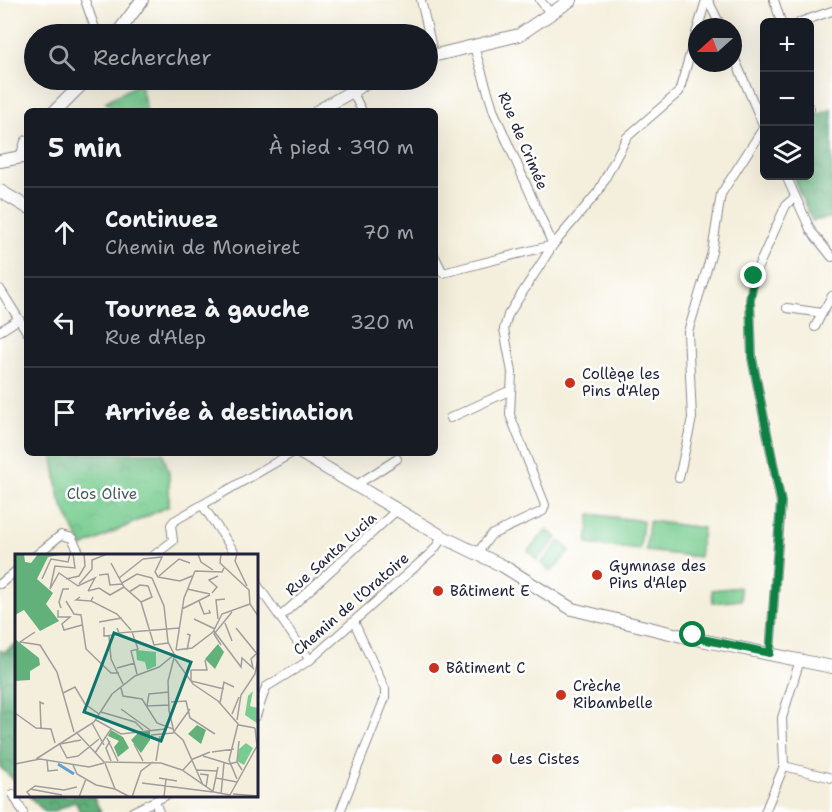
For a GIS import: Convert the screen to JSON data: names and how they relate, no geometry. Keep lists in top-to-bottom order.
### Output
{
  "streets": {
    "street": ["Rue de Crimée", "Rue Santa Lucia", "Chemin de l'Oratoire"]
  },
  "parks": ["Clos Olive"],
  "places": [
    "Collège les Pins d'Alep",
    "Gymnase des Pins d'Alep",
    "Bâtiment E",
    "Bâtiment C",
    "Crèche Ribambelle",
    "Les Cistes"
  ],
  "north": "left",
  "page": {
    "map_buttons": ["+", "−"],
    "search": "Rechercher",
    "heading": ["5 min", "À pied · 390 m"],
    "list": [
      ["Continuez", "Chemin de Moneiret", "70 m"],
      ["Tournez à gauche", "Rue d'Alep", "320 m"],
      "Arrivée à destination"
    ]
  }
}
